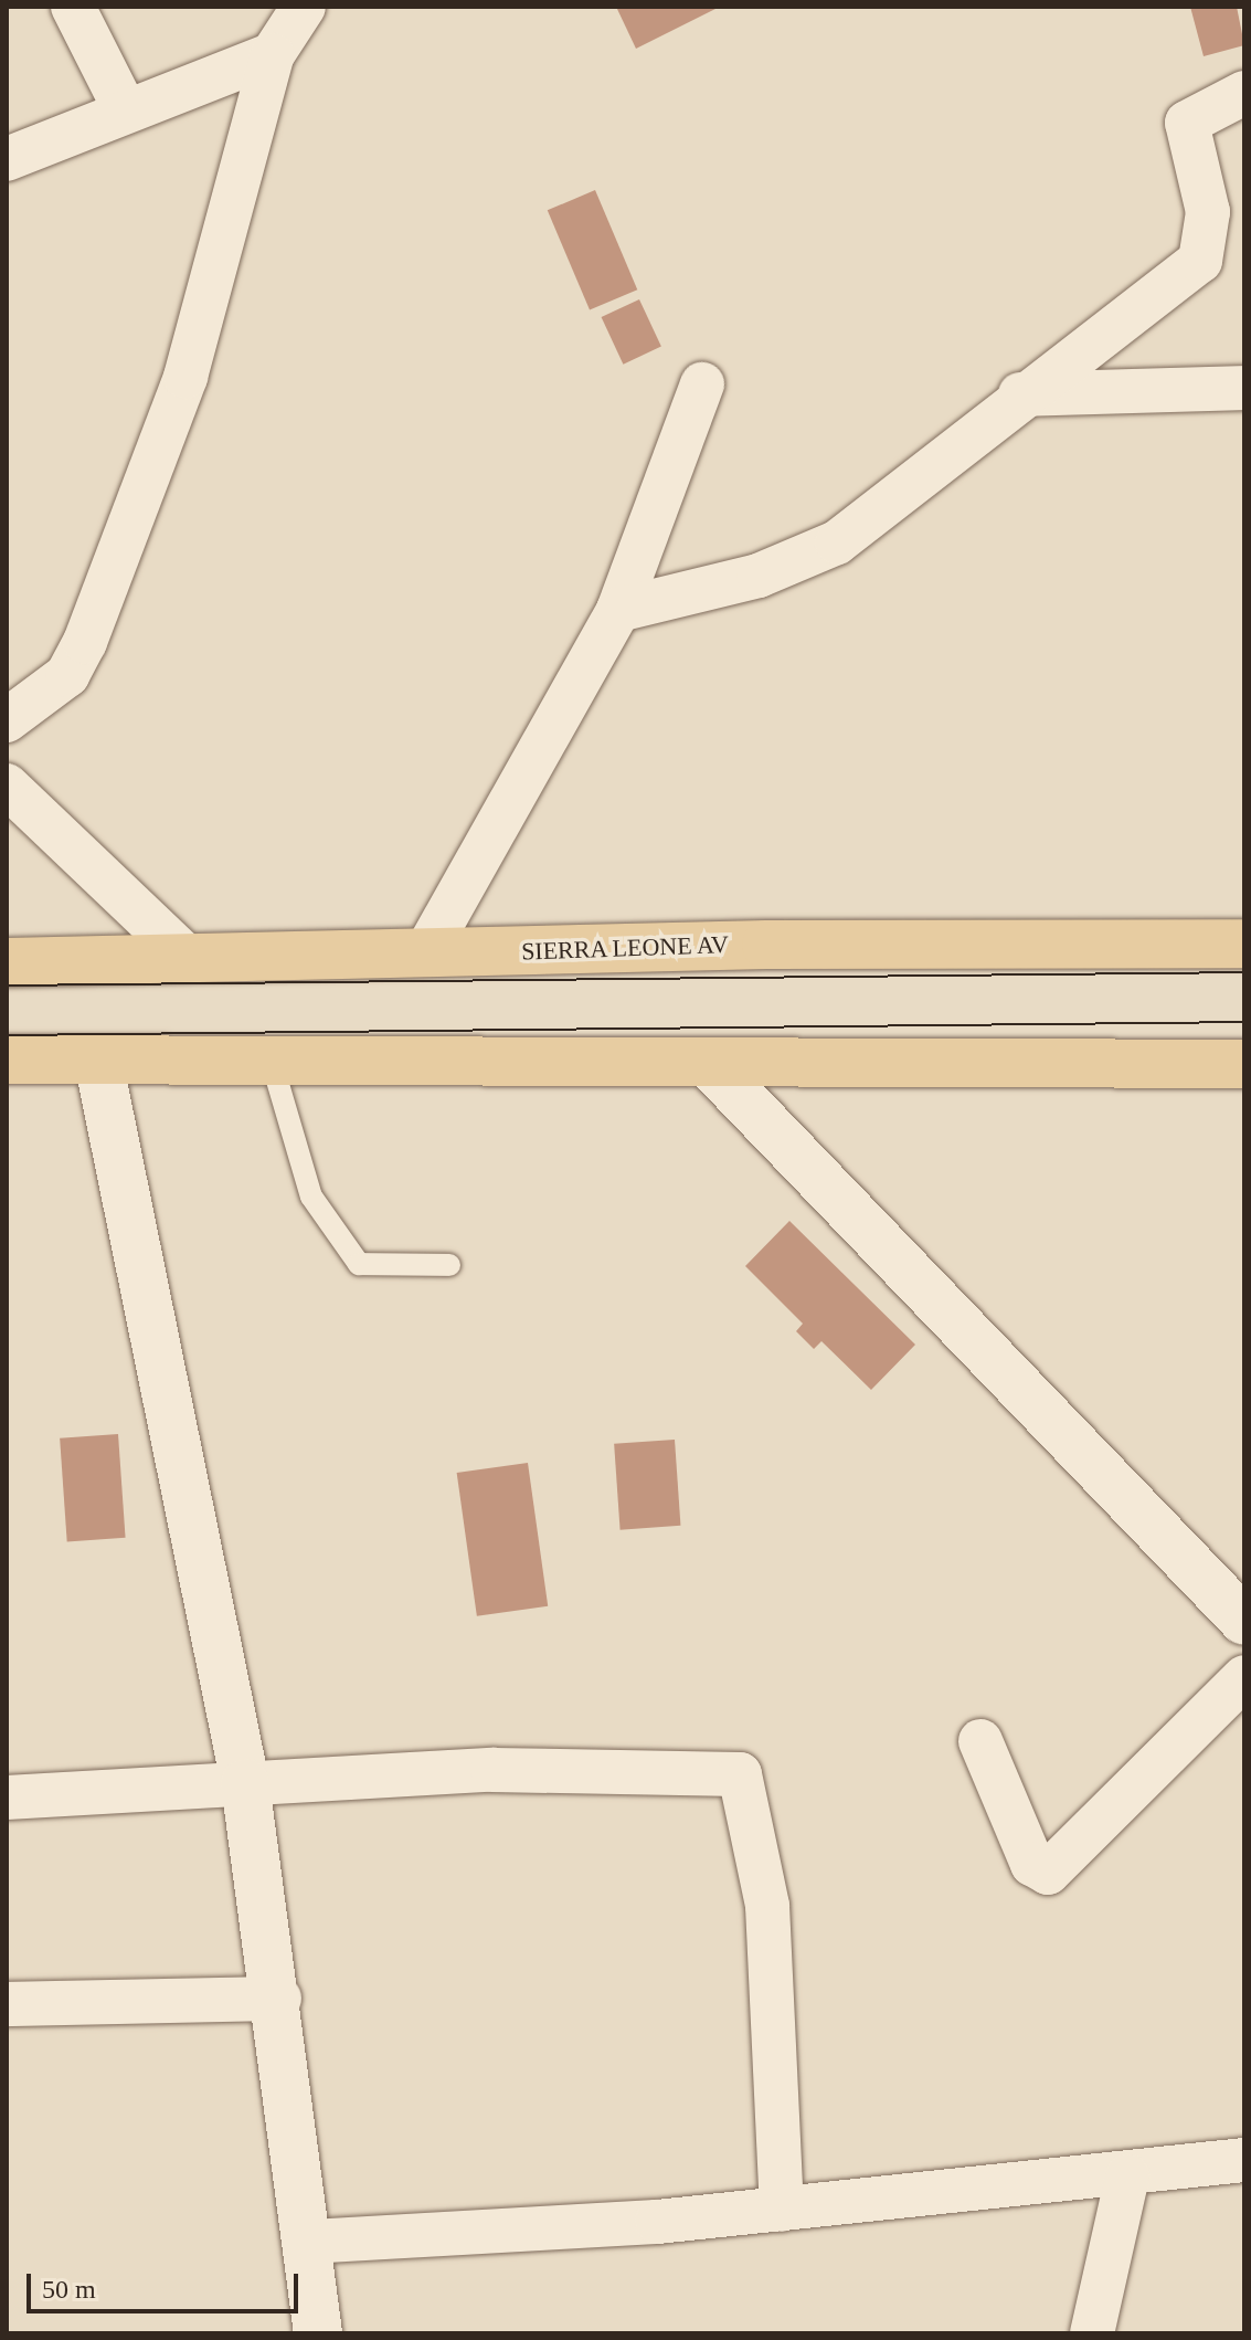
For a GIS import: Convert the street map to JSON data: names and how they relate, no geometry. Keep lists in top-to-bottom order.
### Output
{
  "streets": {
    "main road": ["SIERRA LEONE AV"]
  },
  "scale_bar": "50 m"
}
